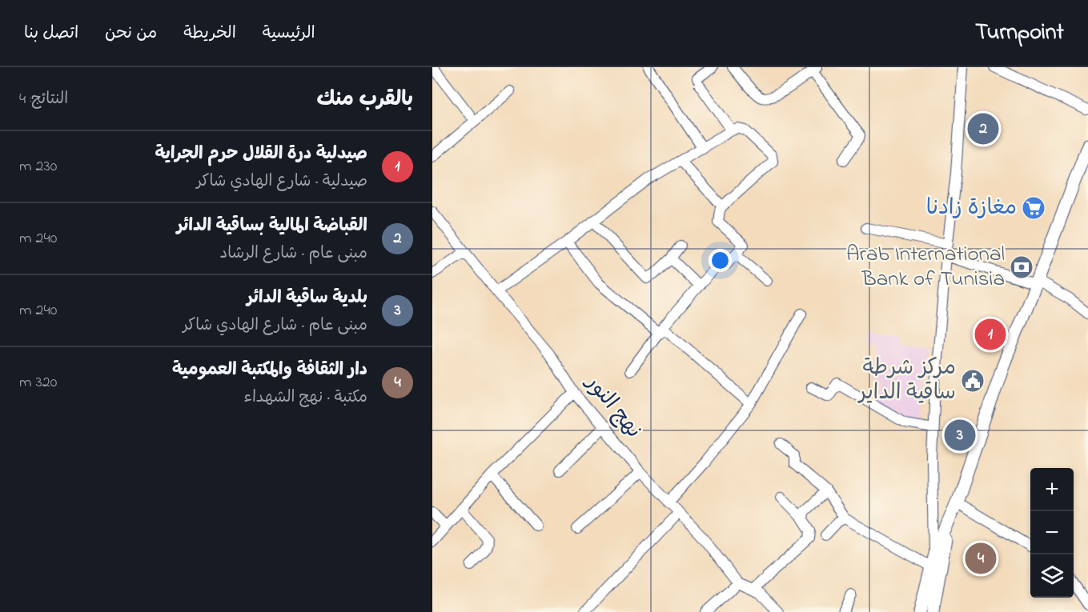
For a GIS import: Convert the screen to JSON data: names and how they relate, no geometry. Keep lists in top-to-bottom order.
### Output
{
  "streets": {
    "street": ["نهج النور"]
  },
  "places": {
    "supermarket": ["مغازة زادنا"],
    "bank": ["Arab International Bank of Tunisia"],
    "public building": ["مركز شرطة ساقية الداير"]
  },
  "page": {
    "header": "Turnpoint",
    "nav": [
      "الرئيسية",
      "الخريطة",
      "من نحن",
      "اتصل بنا"
    ],
    "heading": ["بالقرب منك", "النتائج: 4"],
    "pins": [
      "2",
      "1",
      "3",
      "4"
    ],
    "list": [
      {
        "mark": "1",
        "name": "صيدلية درة القلال حرم الجراية",
        "note": "صيدلية · شارع الهادي شاكر",
        "value": "230 m"
      },
      {
        "mark": "2",
        "name": "القباضة المالية بساقية الدائر",
        "note": "مبنى عام · شارع الرشاد",
        "value": "240 m"
      },
      {
        "mark": "3",
        "name": "بلدية ساقية الدائر",
        "note": "مبنى عام · شارع الهادي شاكر",
        "value": "240 m"
      },
      {
        "mark": "4",
        "name": "دار الثقافة والمكتبة العمومية",
        "note": "مكتبة · نهج الشهداء",
        "value": "320 m"
      }
    ],
    "map_buttons": ["+", "−"]
  }
}
